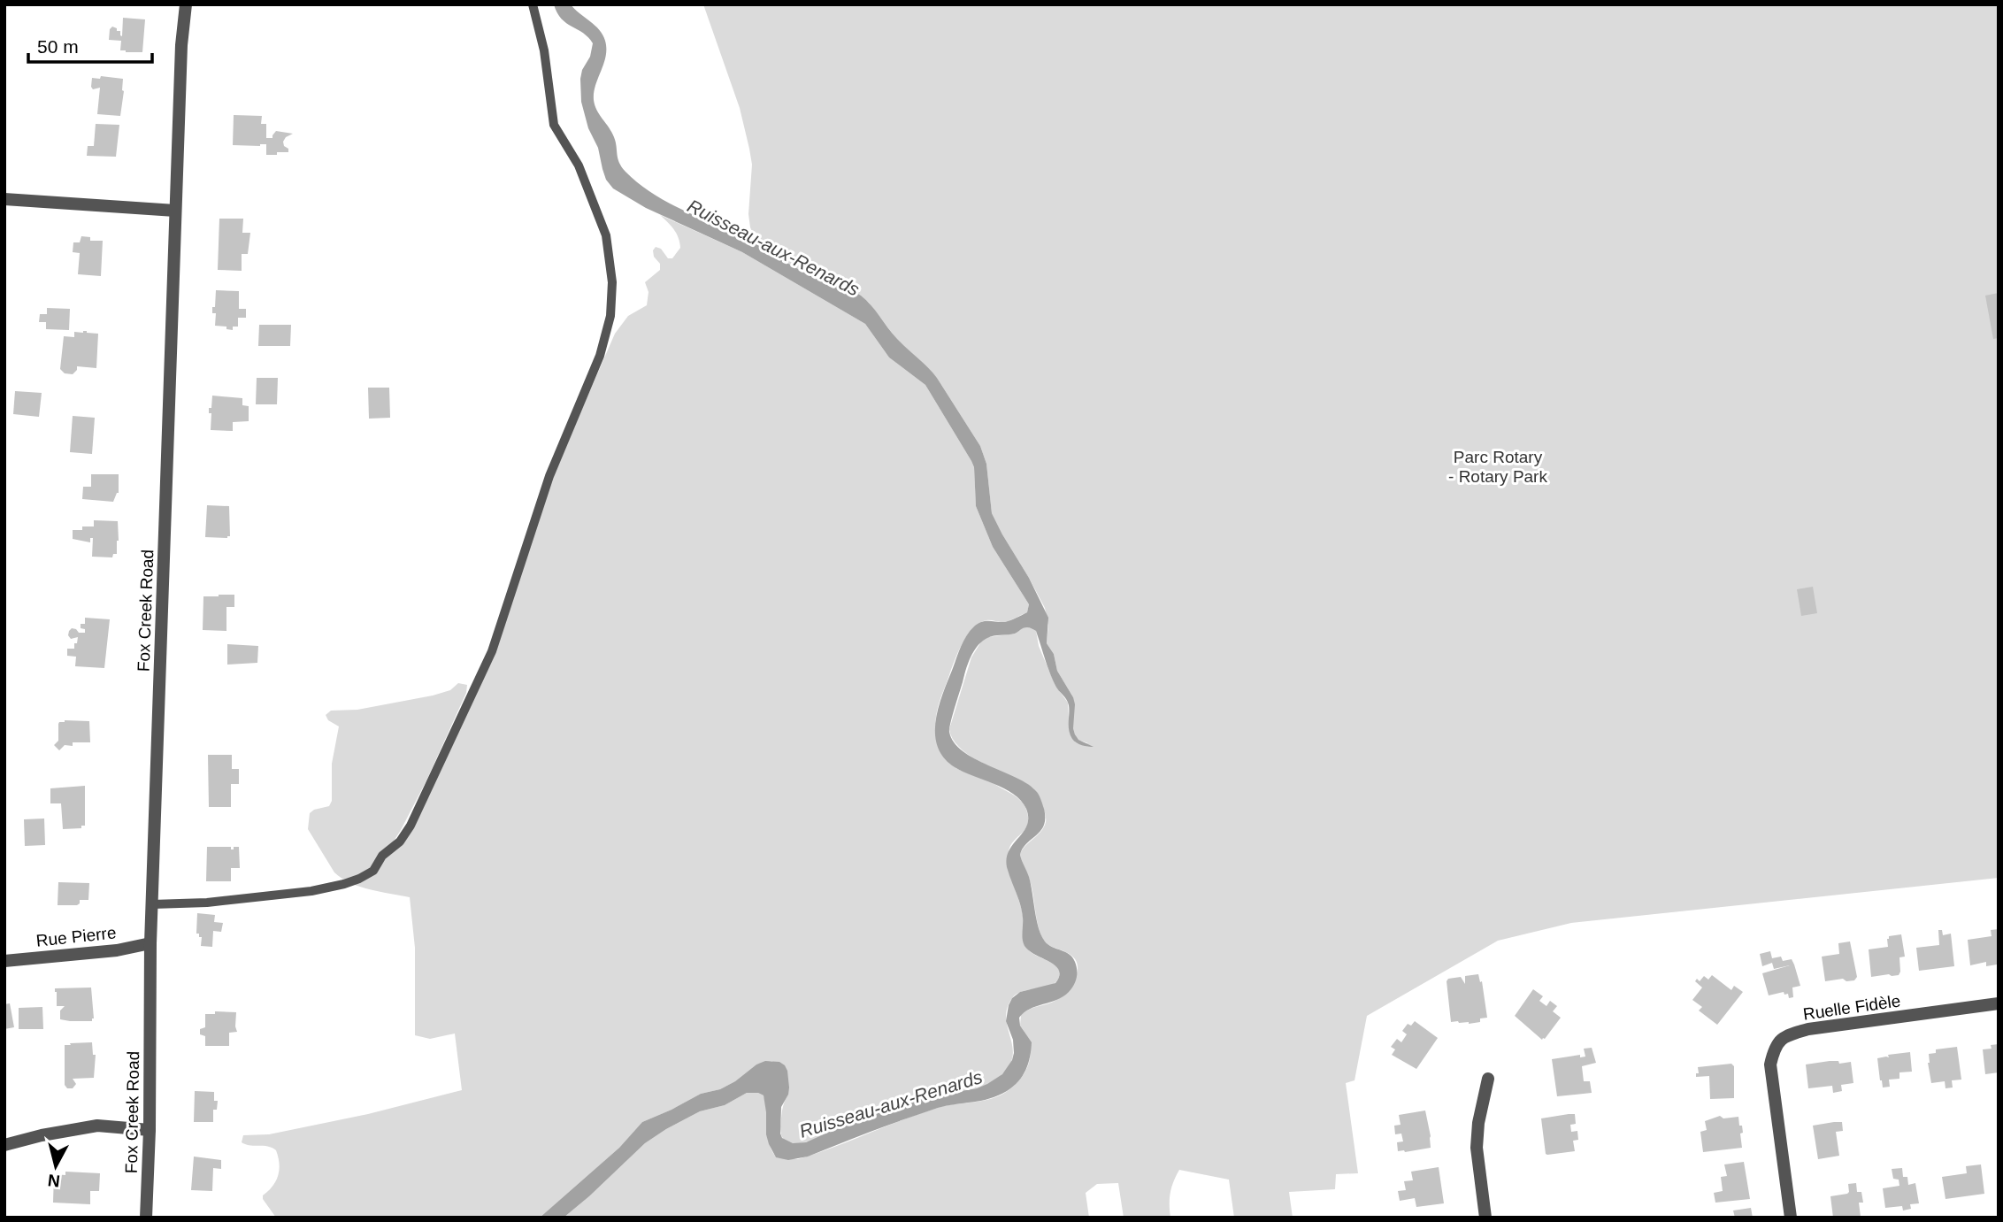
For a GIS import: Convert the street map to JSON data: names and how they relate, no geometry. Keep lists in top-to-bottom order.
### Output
{
  "streets": {
    "street": ["Fox Creek Road", "Rue Pierre", "Ruelle Fidèle"]
  },
  "crossings": [
    ["Fox Creek Road", "Rue Pierre"]
  ],
  "water": ["Ruisseau-aux-Renards"],
  "parks": ["Parc Rotary - Rotary Park"],
  "scale_bar": "50 m",
  "north": "bottom"
}
